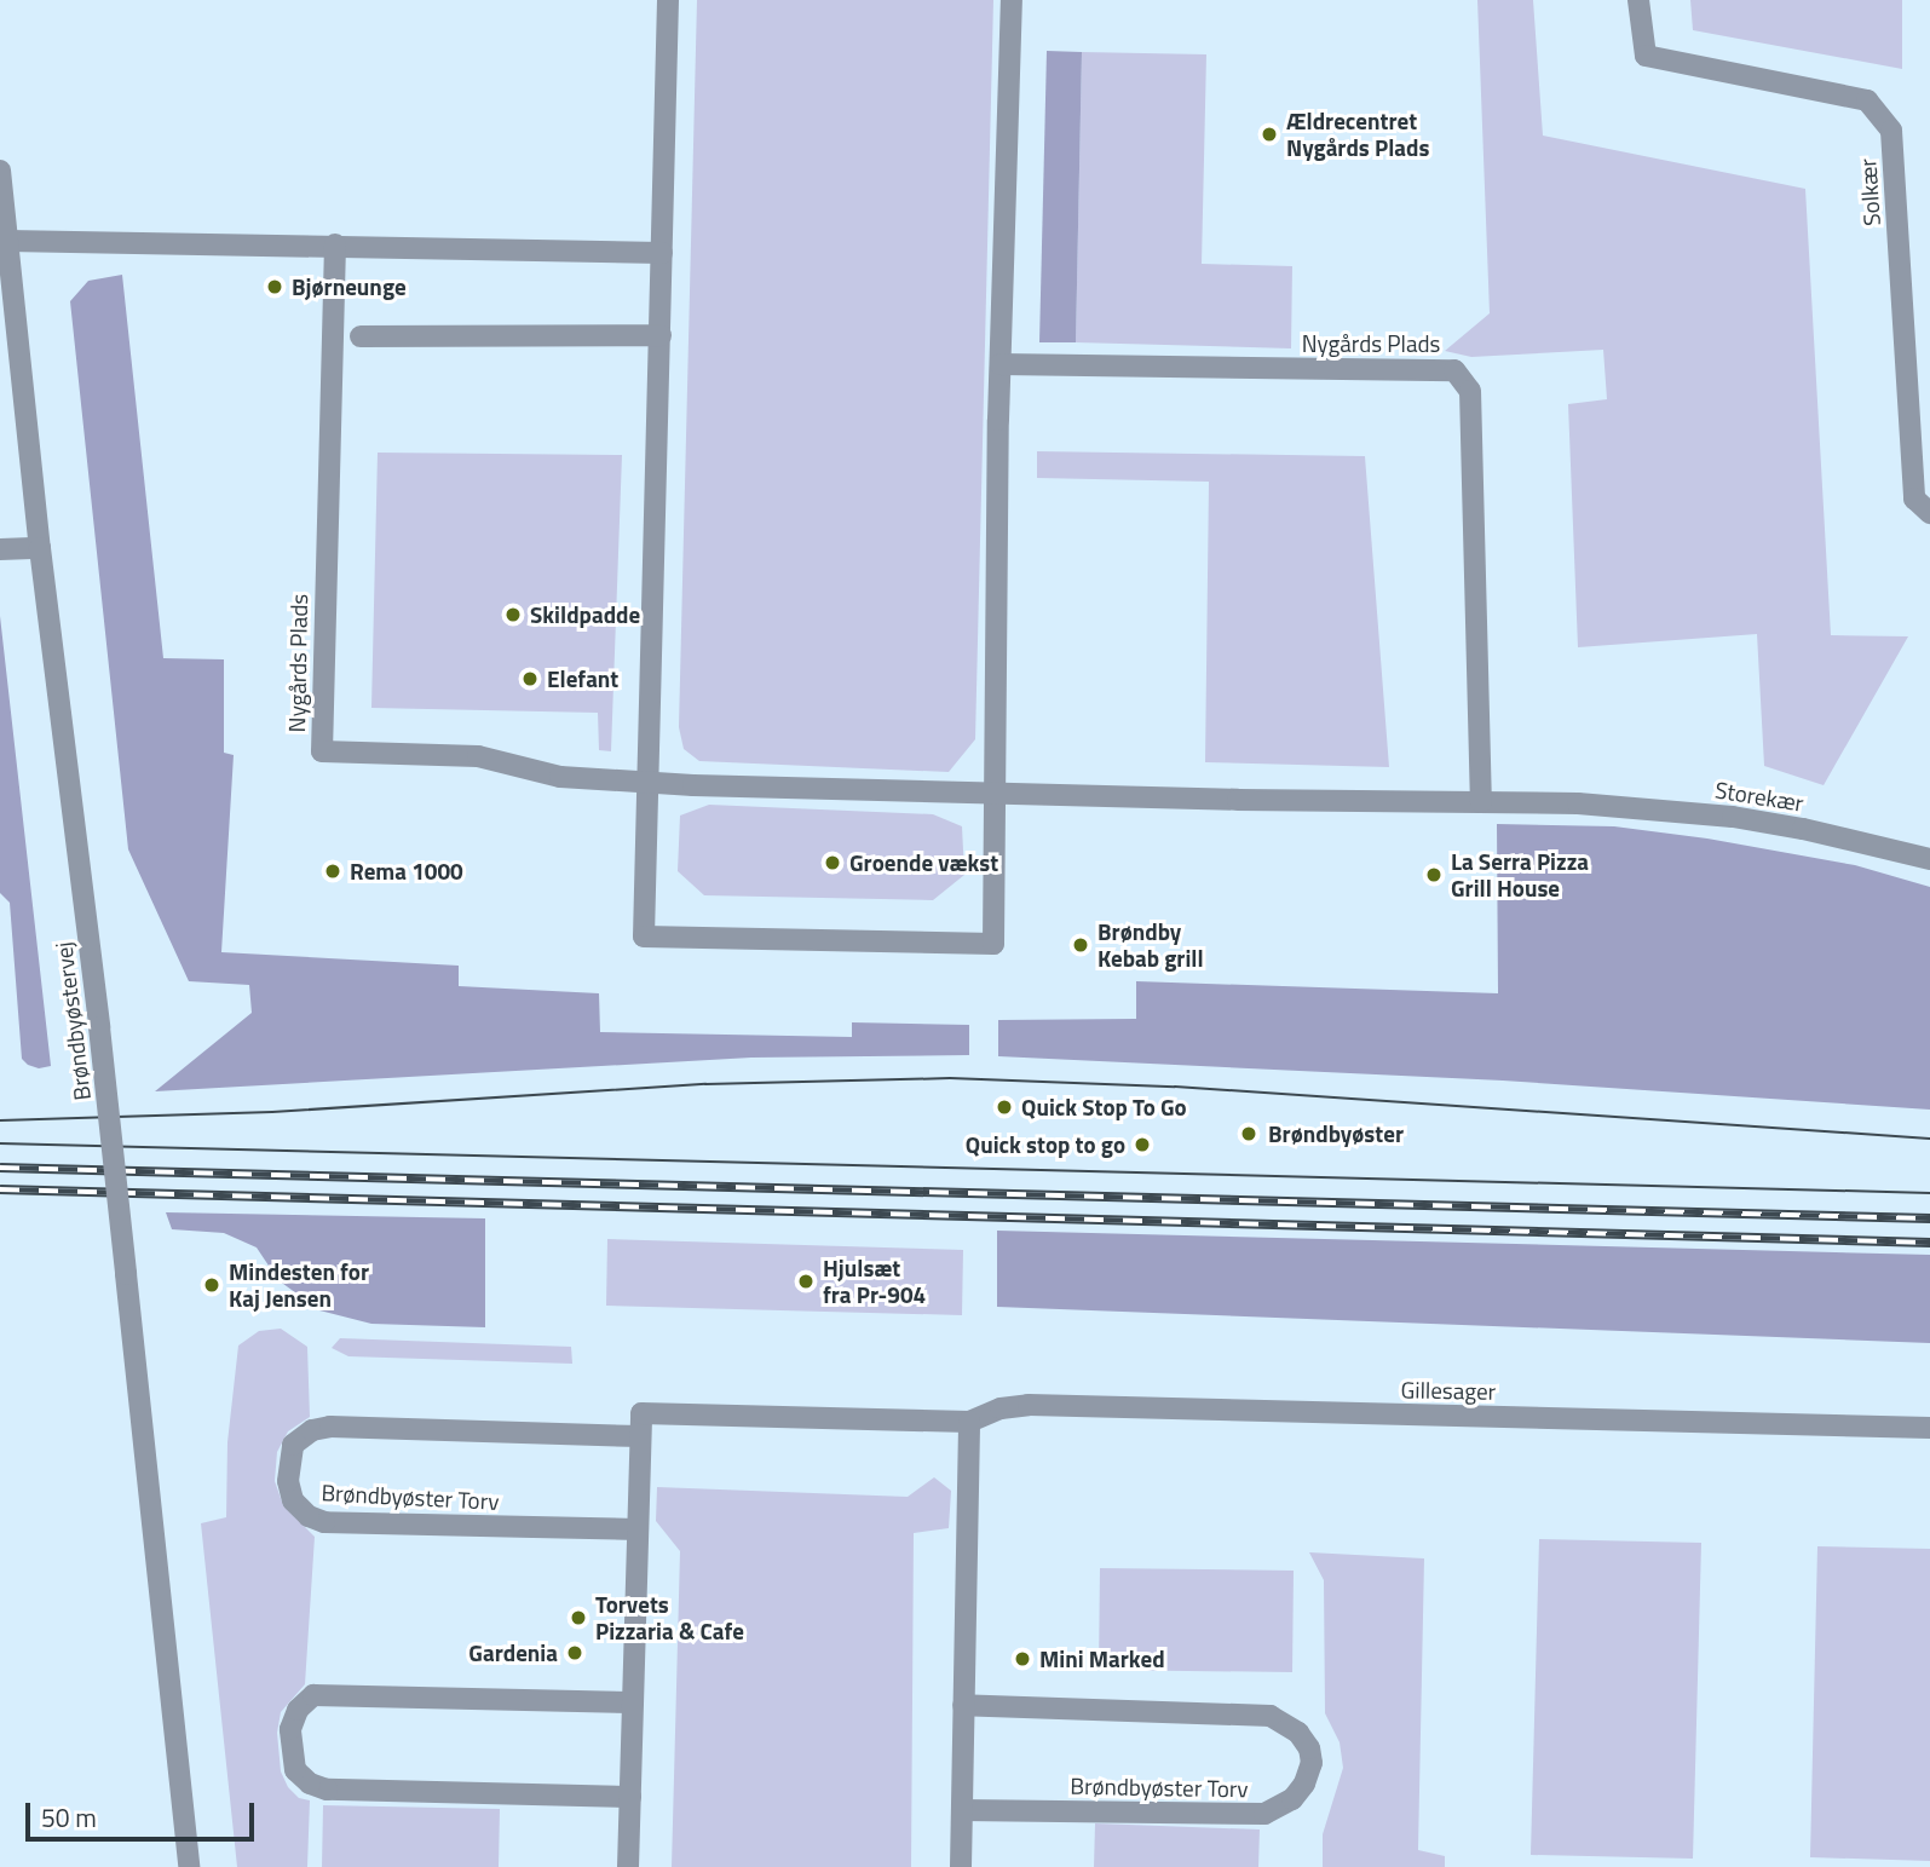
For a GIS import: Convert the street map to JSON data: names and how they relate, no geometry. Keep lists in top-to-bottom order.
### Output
{
  "streets": {
    "street": [
      "Solkær",
      "Nygårds Plads",
      "Storekær",
      "Brøndbyøstervej",
      "Gillesager",
      "Brøndbyøster Torv"
    ]
  },
  "crossings": [
    ["Nygårds Plads", "Storekær"]
  ],
  "places": [
    "Ældrecentret Nygårds Plads",
    "Bjørneunge",
    "Skildpadde",
    "Elefant",
    "Groende vækst",
    "Rema 1000",
    "La Serra Pizza Grill House",
    "Brøndby Kebab grill",
    "Quick Stop To Go",
    "Brøndbyøster",
    "Quick stop to go",
    "Hjulsæt fra Pr-904",
    "Mindesten for Kaj Jensen",
    "Torvets Pizzaria & Cafe",
    "Gardenia",
    "Mini Marked"
  ],
  "scale_bar": "50 m"
}
